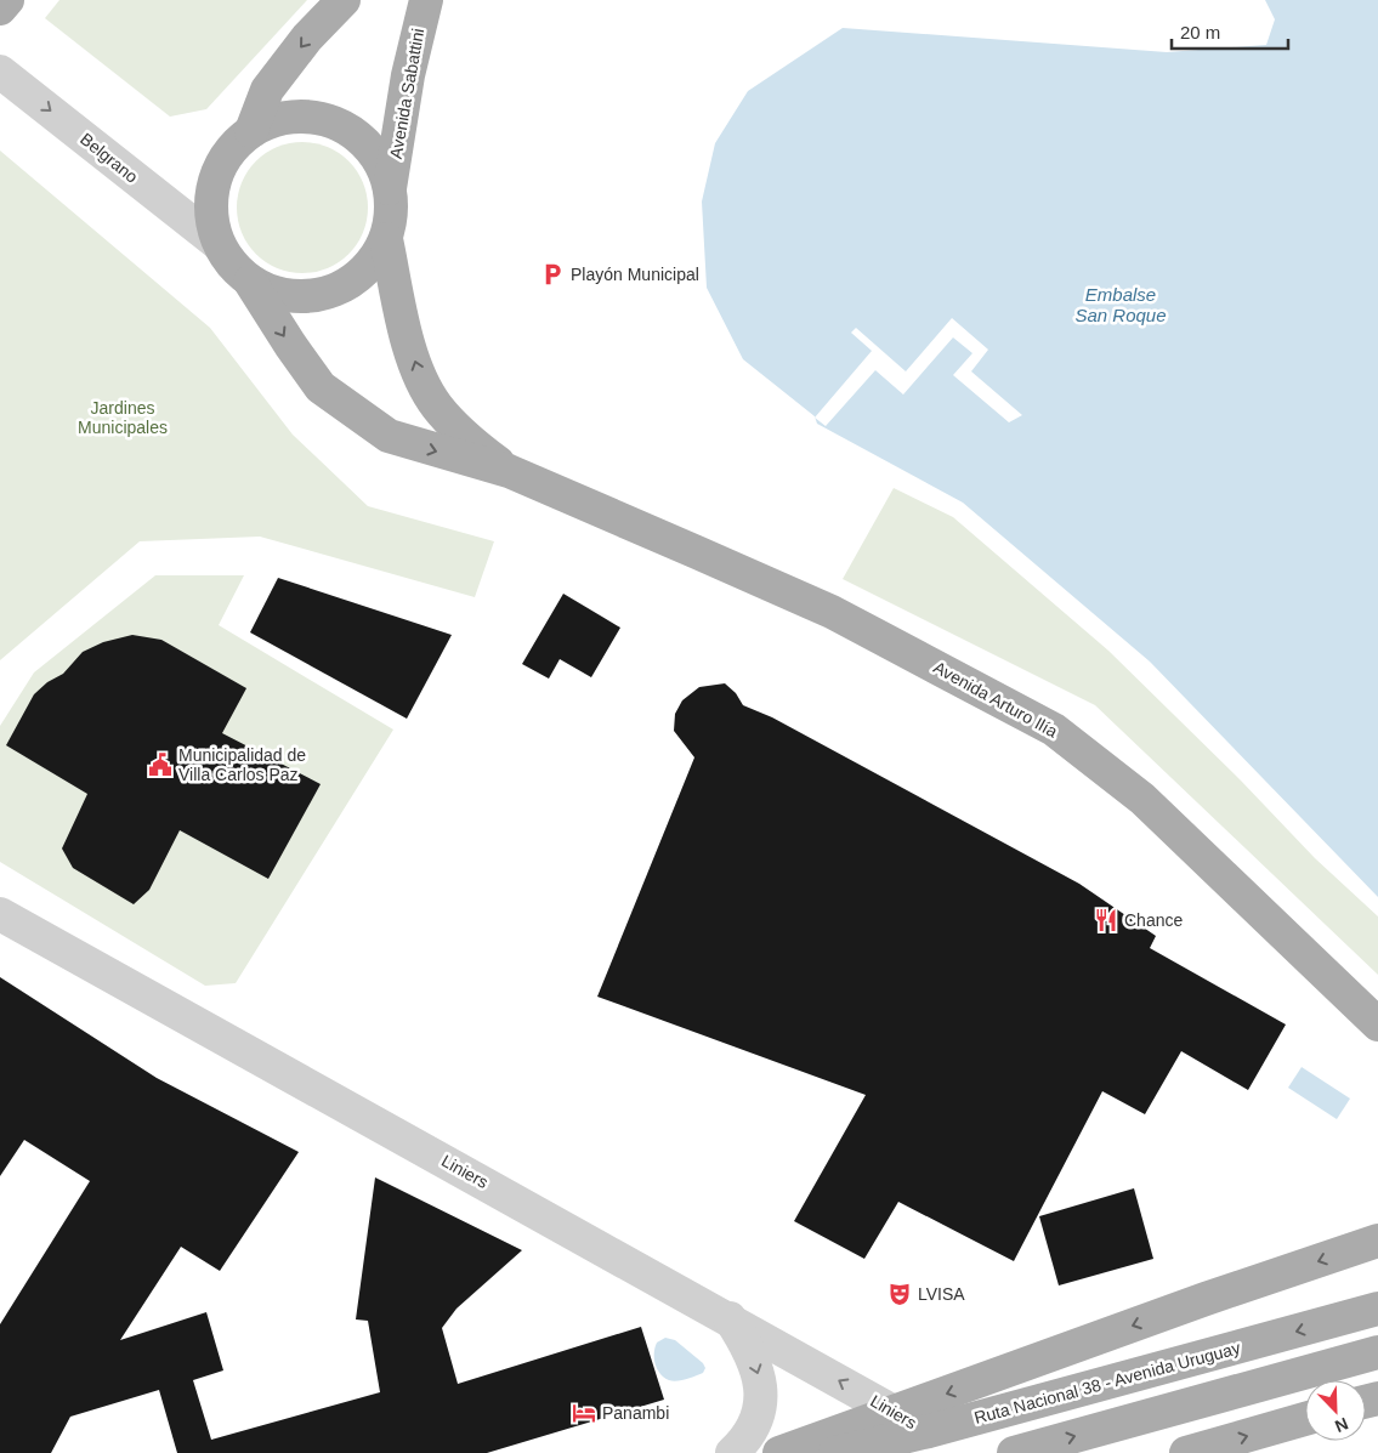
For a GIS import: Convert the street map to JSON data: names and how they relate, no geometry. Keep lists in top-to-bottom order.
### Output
{
  "streets": {
    "main road": ["Avenida Sabattini", "Avenida Arturo Ilía", "Ruta Nacional 38 - Avenida Uruguay"],
    "street": ["Belgrano", "Liniers"]
  },
  "crossings": [
    ["Avenida Sabattini", "Belgrano"],
    ["Liniers", "Ruta Nacional 38 - Avenida Uruguay"]
  ],
  "one_way": ["Belgrano"],
  "water": ["Embalse San Roque"],
  "parks": ["Jardines Municipales"],
  "places": {
    "parking": ["Playón Municipal"],
    "public building": ["Municipalidad de Villa Carlos Paz"],
    "restaurant": ["Chance"],
    "theatre": ["LVISA"],
    "hotel": ["Panambi"]
  },
  "scale_bar": "20 m",
  "north": "bottom right"
}
